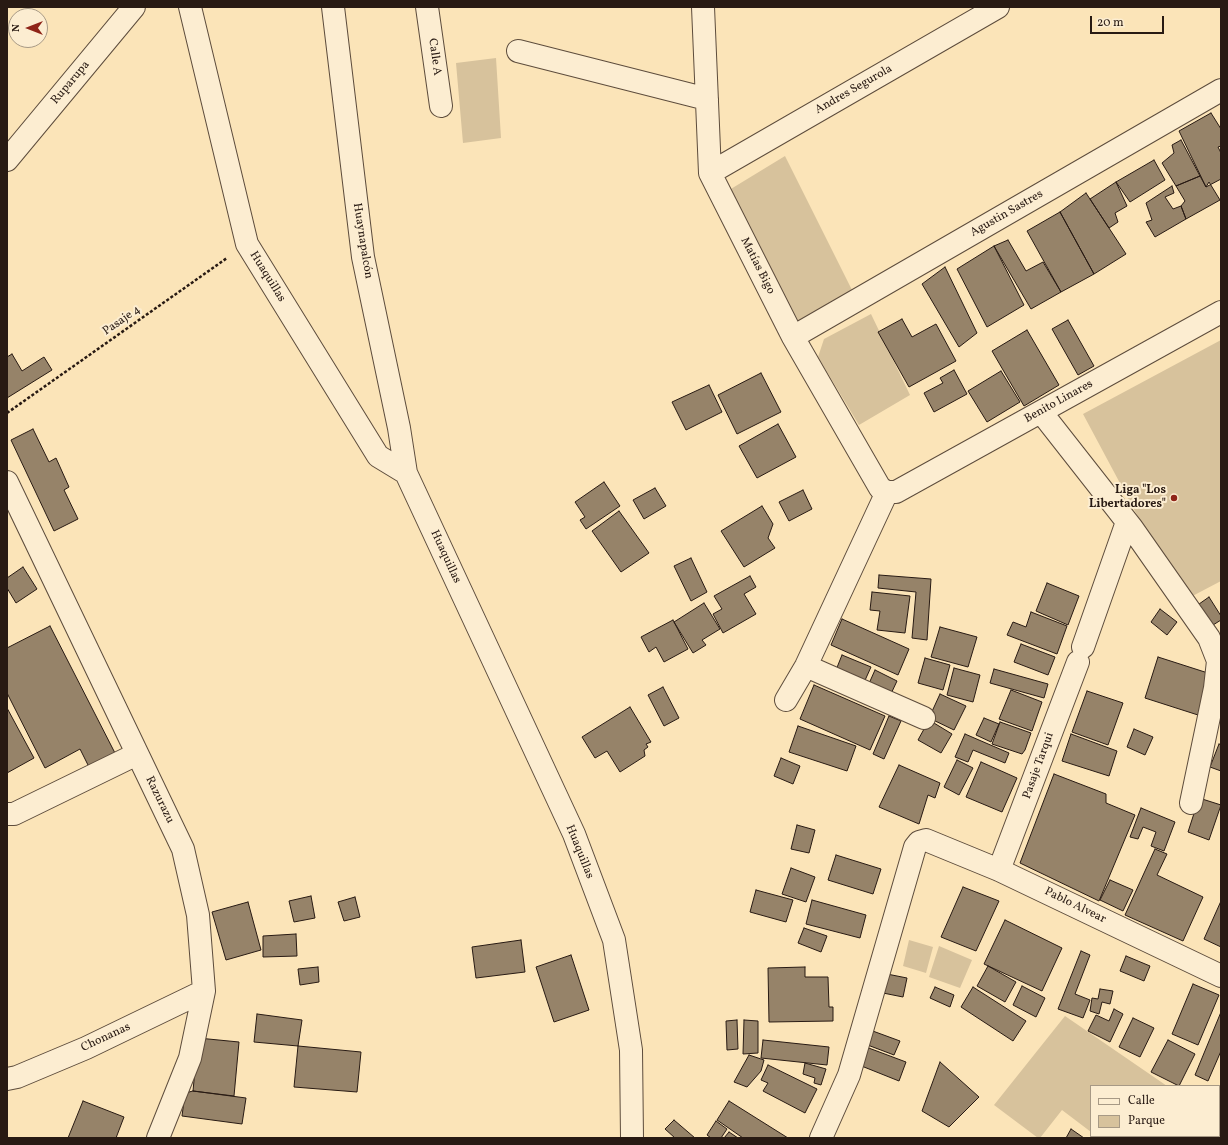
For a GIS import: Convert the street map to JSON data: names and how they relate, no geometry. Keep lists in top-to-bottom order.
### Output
{
  "streets": {
    "street": [
      "Calle A",
      "Ruparupa",
      "Andres Segurola",
      "Agustin Sastres",
      "Huaynapalcón",
      "Matías Bigo",
      "Huaquillas",
      "Benito Linares",
      "Pasaje Tarqui",
      "Razurazu",
      "Pablo Alvear",
      "Chonanas"
    ],
    "path": ["Pasaje 4"]
  },
  "crossings": [
    ["Andres Segurola", "Matías Bigo"],
    ["Agustin Sastres", "Matías Bigo"],
    ["Huaynapalcón", "Huaquillas"],
    ["Matías Bigo", "Benito Linares"],
    ["Huaquillas", "Pasaje 4"],
    ["Pasaje Tarqui", "Pablo Alvear"],
    ["Razurazu", "Chonanas"]
  ],
  "places": ["Liga \"Los Libertadores\""],
  "legend": ["Calle", "Parque"],
  "scale_bar": "20 m",
  "north": "left"
}
